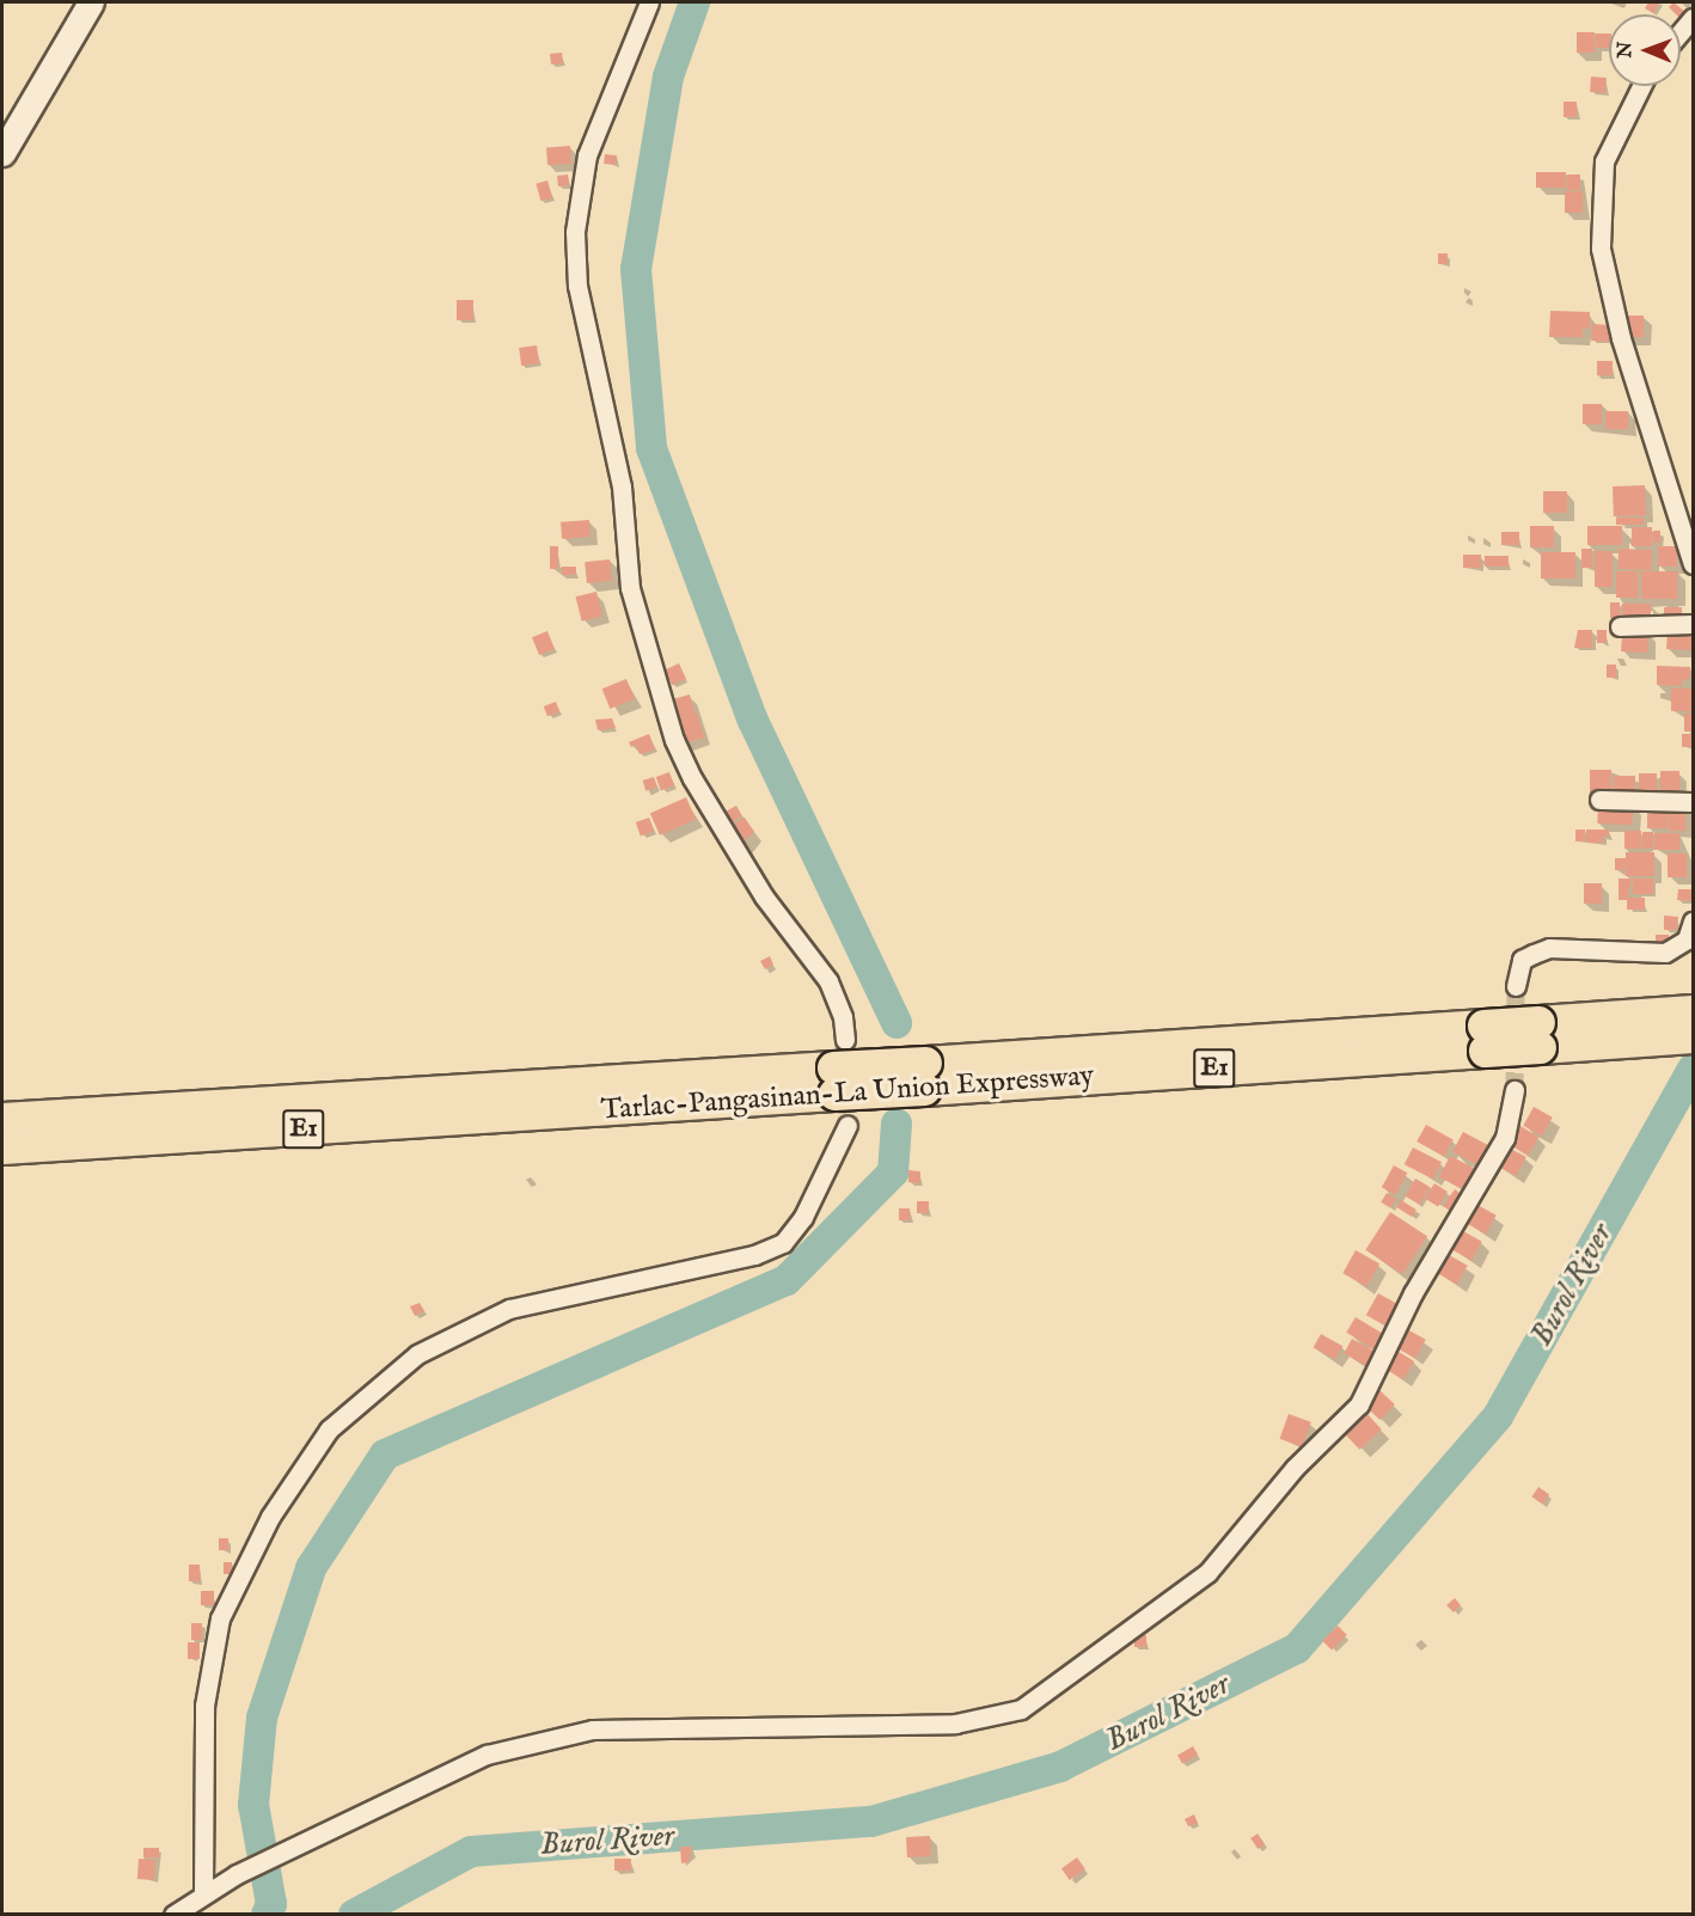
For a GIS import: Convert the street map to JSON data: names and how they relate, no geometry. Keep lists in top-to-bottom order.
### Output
{
  "streets": {
    "highway": ["E1", "Tarlac-Pangasinan-La Union Expressway"]
  },
  "water": ["Burol River"],
  "north": "left"
}
